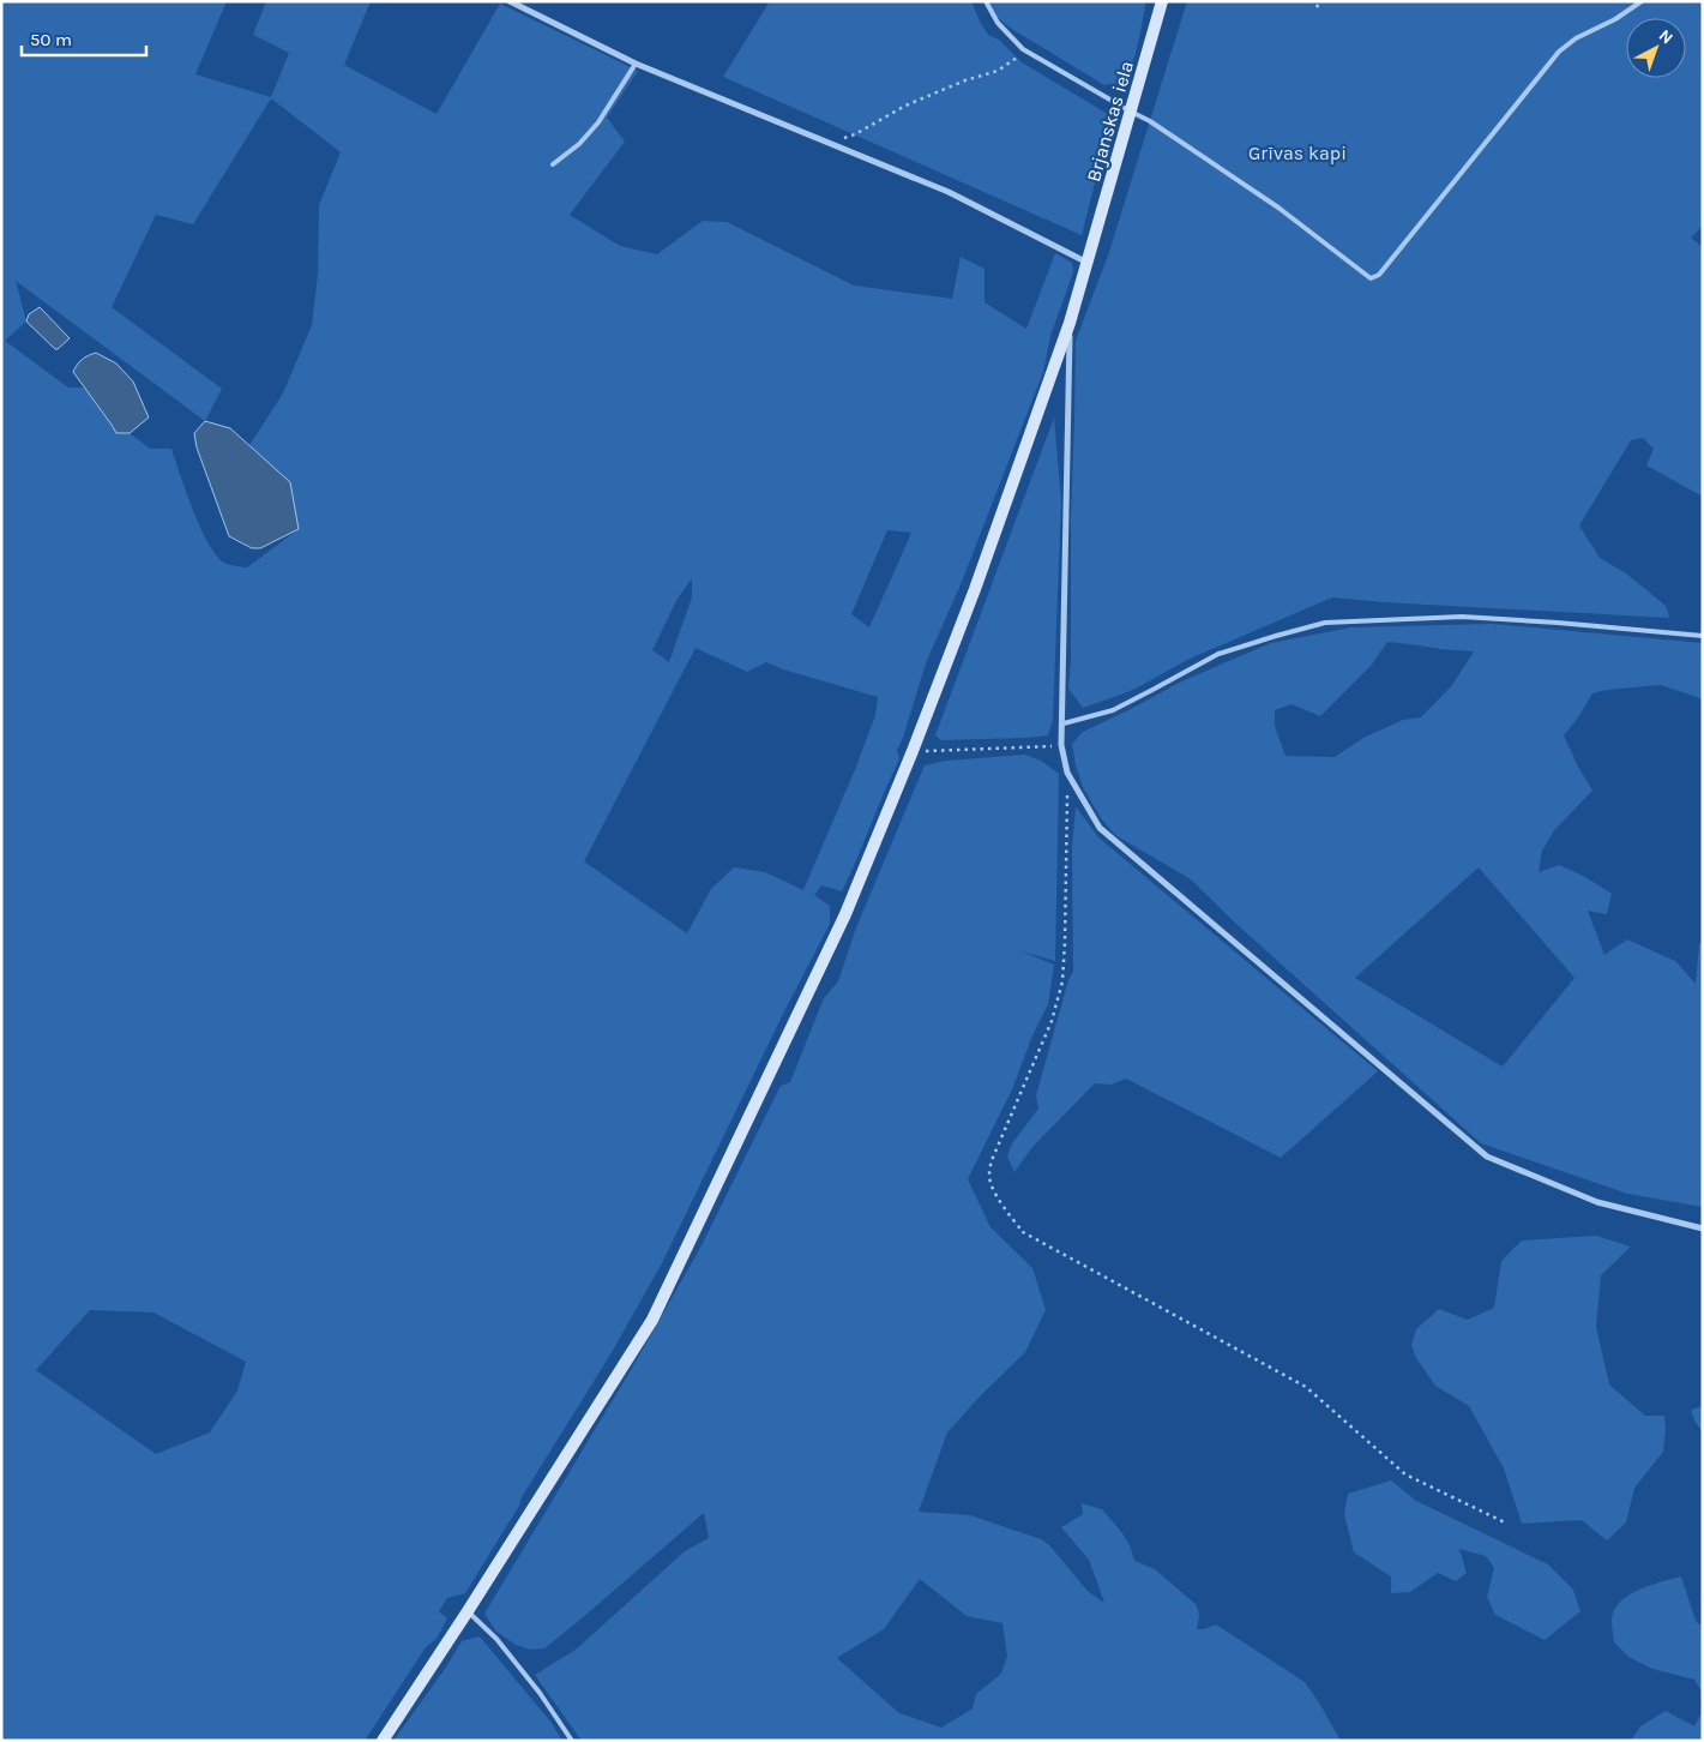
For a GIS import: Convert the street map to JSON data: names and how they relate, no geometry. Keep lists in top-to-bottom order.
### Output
{
  "streets": {
    "main road": ["Brjanskas iela"]
  },
  "parks": ["Grīvas kapi"],
  "scale_bar": "50 m",
  "north": "top right"
}
